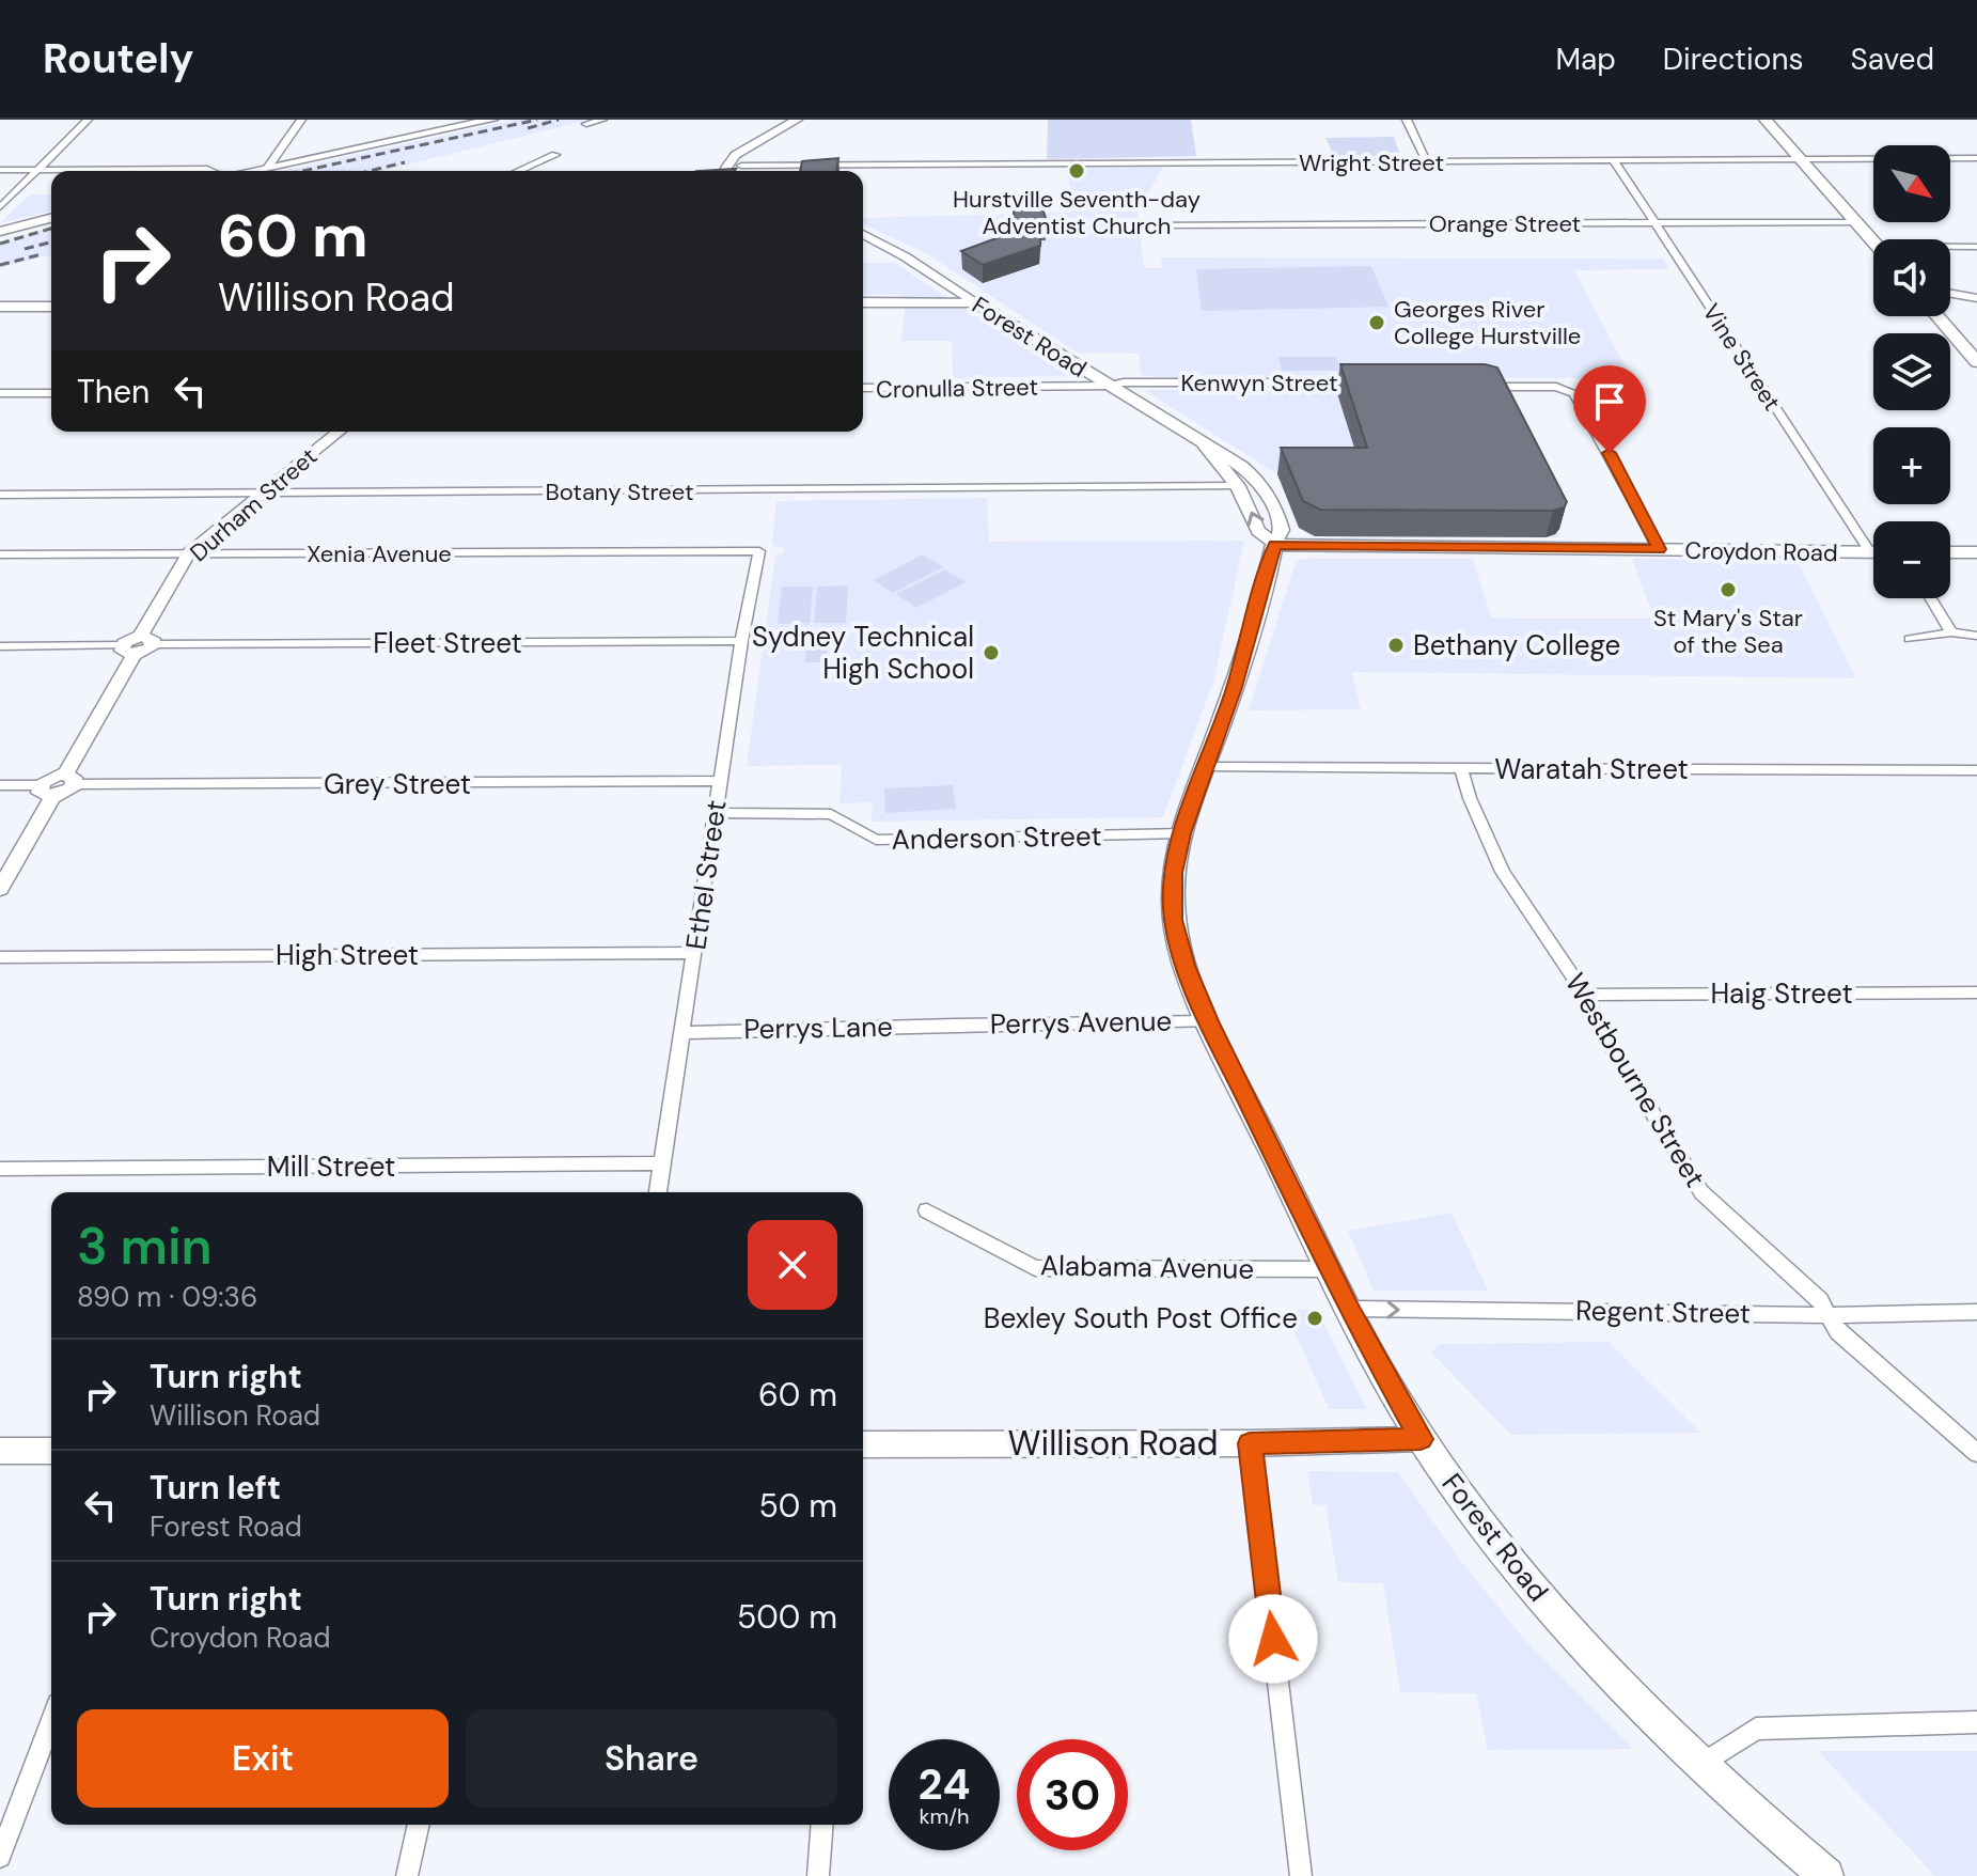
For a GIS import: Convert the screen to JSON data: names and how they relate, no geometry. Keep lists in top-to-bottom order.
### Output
{
  "streets": {
    "main road": ["Forest Road", "Croydon Road", "Willison Road"],
    "street": [
      "Wright Street",
      "Orange Street",
      "Vine Street",
      "Kenwyn Street",
      "Cronulla Street",
      "Botany Street",
      "Durham Street",
      "Xenia Avenue",
      "Fleet Street",
      "Waratah Street",
      "Grey Street",
      "Anderson Street",
      "Ethel Street",
      "High Street",
      "Haig Street",
      "Perrys Avenue",
      "Perrys Lane",
      "Westbourne Street",
      "Mill Street",
      "Alabama Avenue",
      "Regent Street"
    ]
  },
  "crossings": [
    ["Wright Street", "Vine Street"],
    ["Orange Street", "Vine Street"],
    ["Forest Road", "Kenwyn Street"],
    ["Forest Road", "Cronulla Street"],
    ["Forest Road", "Botany Street"],
    ["Forest Road", "Croydon Road"],
    ["Forest Road", "Waratah Street"],
    ["Forest Road", "Anderson Street"],
    ["Forest Road", "Perrys Avenue"],
    ["Forest Road", "Alabama Avenue"],
    ["Forest Road", "Regent Street"],
    ["Forest Road", "Willison Road"],
    ["Kenwyn Street", "Cronulla Street"],
    ["Botany Street", "Durham Street"],
    ["Durham Street", "Xenia Avenue"],
    ["Durham Street", "Fleet Street"],
    ["Xenia Avenue", "Ethel Street"],
    ["Fleet Street", "Ethel Street"],
    ["Waratah Street", "Westbourne Street"],
    ["Grey Street", "Ethel Street"],
    ["Anderson Street", "Ethel Street"],
    ["Ethel Street", "High Street"],
    ["Ethel Street", "Perrys Lane"],
    ["Ethel Street", "Mill Street"],
    ["Haig Street", "Westbourne Street"],
    ["Perrys Avenue", "Perrys Lane"],
    ["Westbourne Street", "Regent Street"]
  ],
  "one_way": ["Regent Street"],
  "places": [
    "Hurstville Seventh-day Adventist Church",
    "Georges River College Hurstville",
    "St Mary's Star of the Sea",
    "Bethany College",
    "Sydney Technical High School",
    "Bexley South Post Office"
  ],
  "north": "bottom right",
  "page": {
    "header": "Routely",
    "nav": ["Map", "Directions", "Saved"],
    "map_buttons": ["+", "−"],
    "turn": ["60 m", "Willison Road"],
    "then": "Then",
    "heading": ["3 min", "890 m · 09:36"],
    "list": [
      {
        "name": "Turn right",
        "note": "Willison Road",
        "value": "60 m"
      },
      {
        "name": "Turn left",
        "note": "Forest Road",
        "value": "50 m"
      },
      {
        "name": "Turn right",
        "note": "Croydon Road",
        "value": "500 m"
      }
    ],
    "buttons": ["Exit", "Share"],
    "speed": "24 km/h",
    "limit": "30"
  }
}
